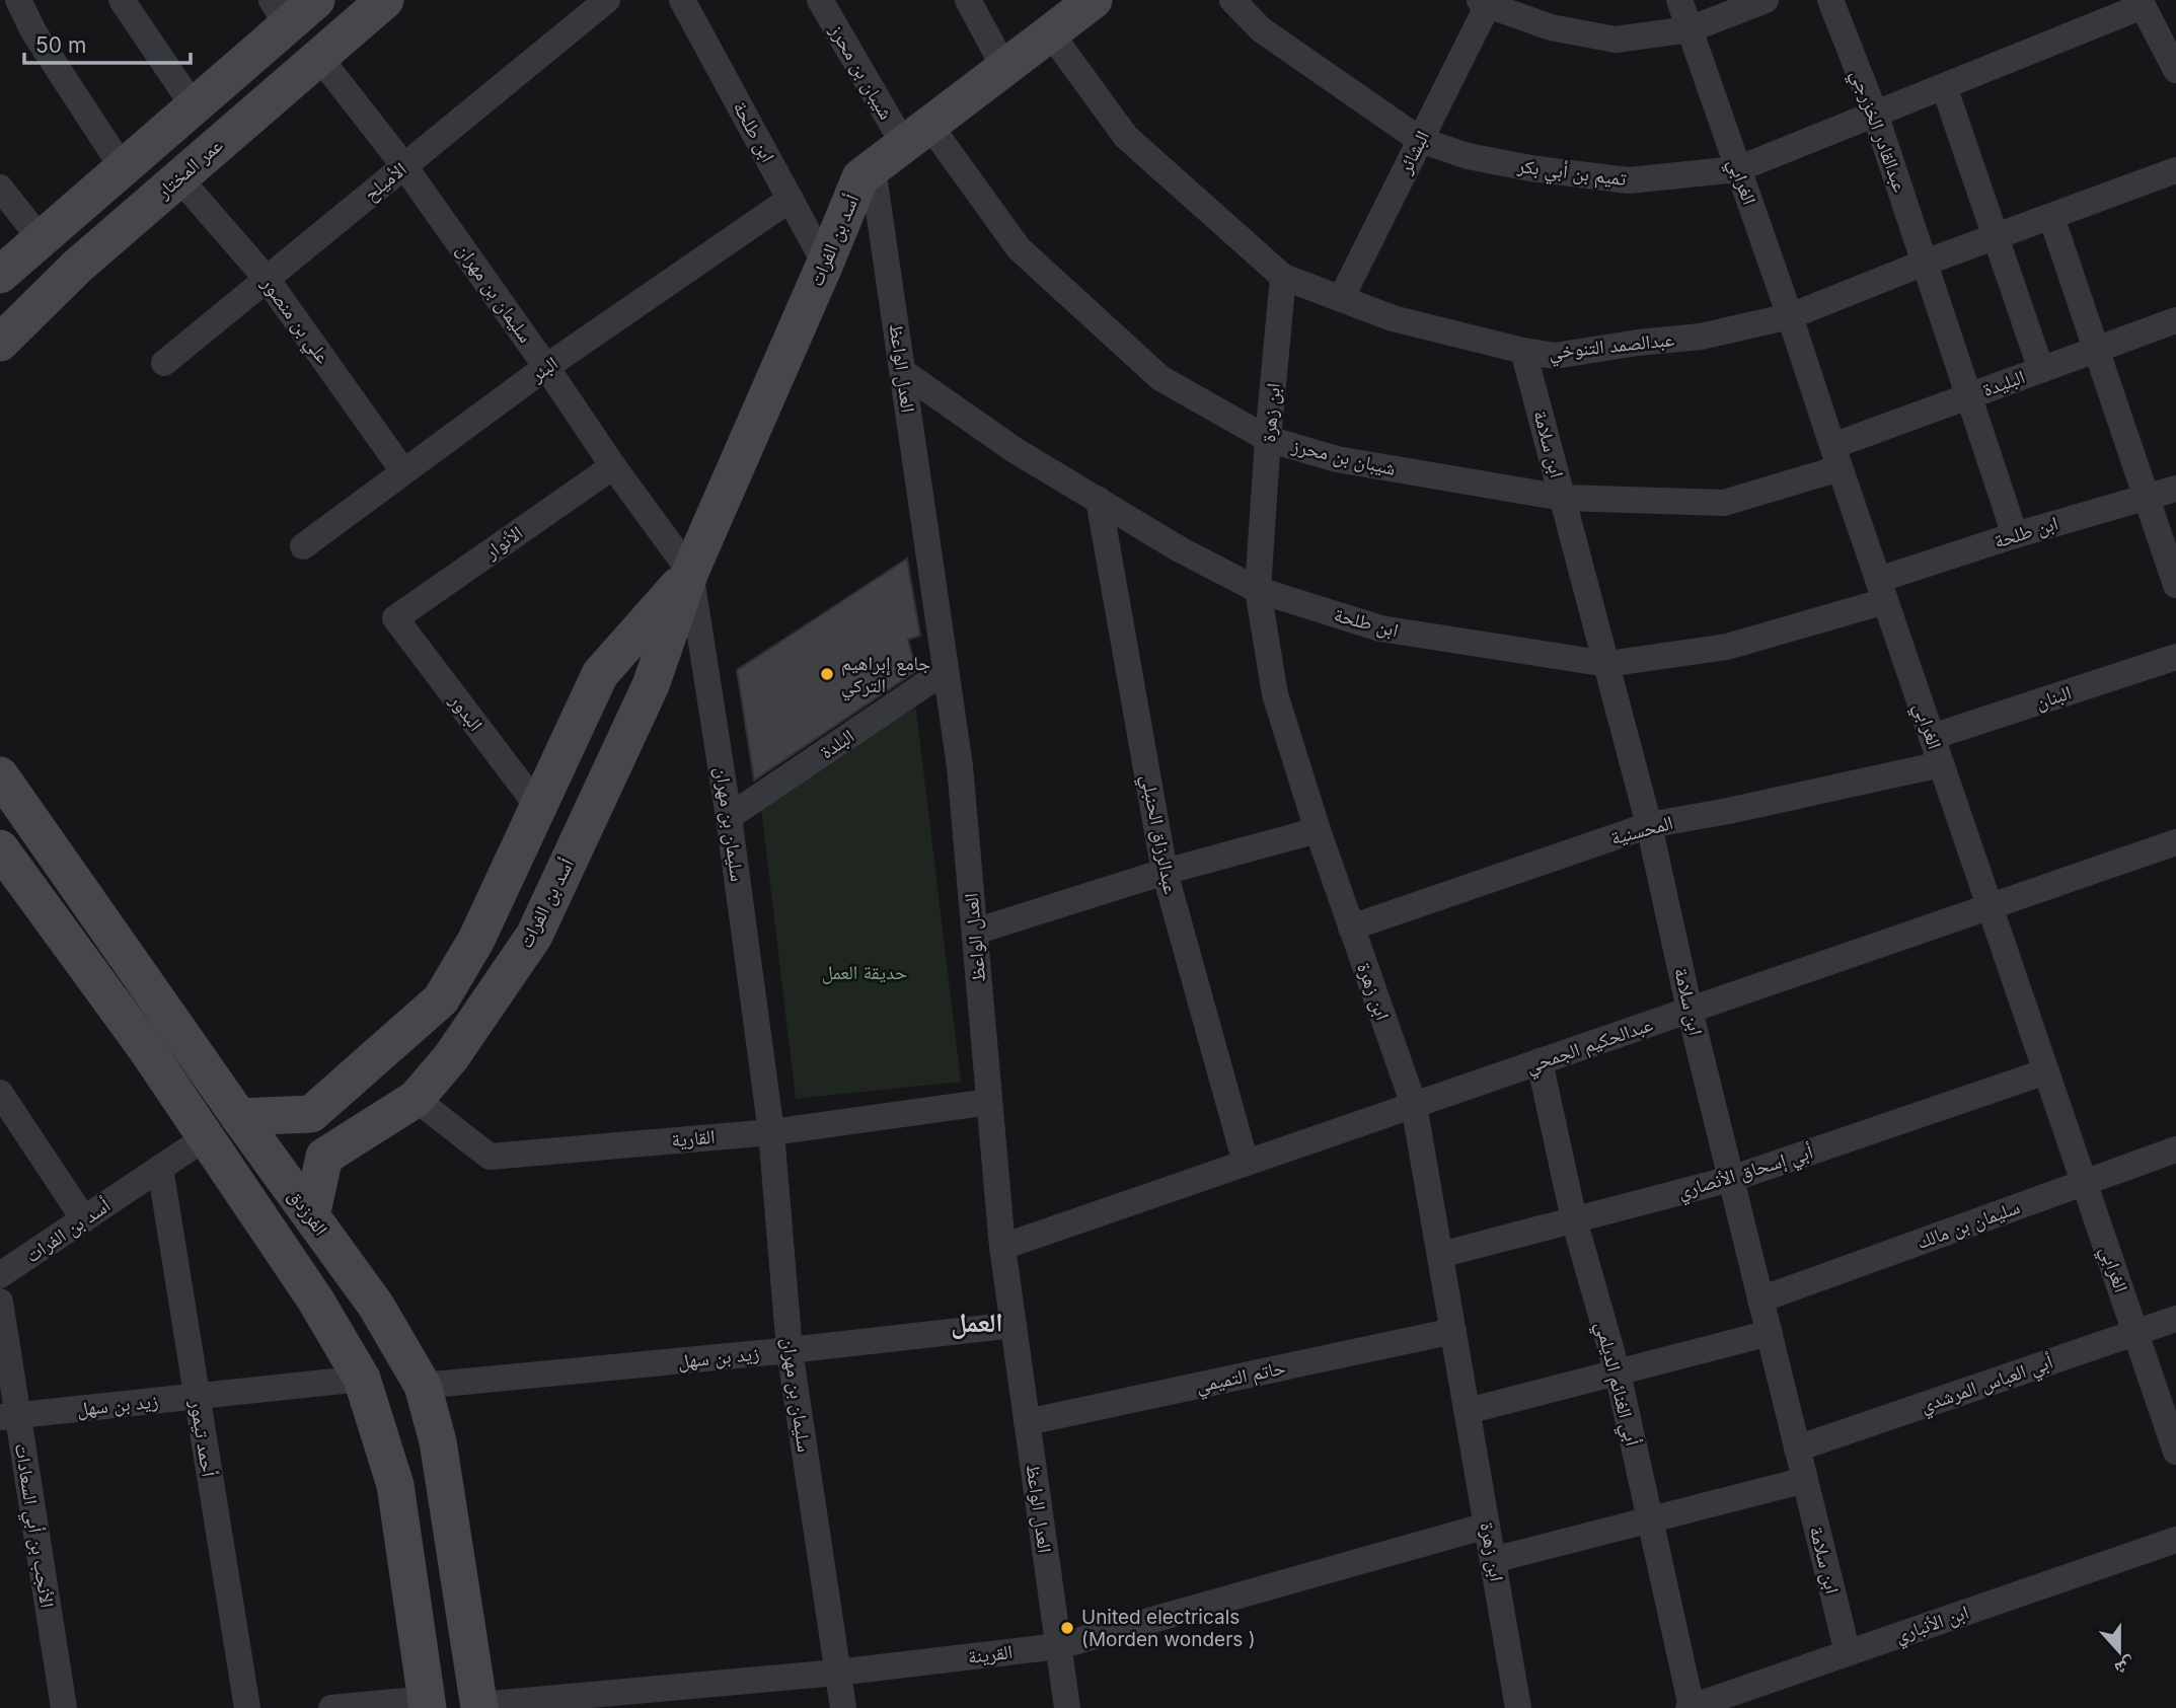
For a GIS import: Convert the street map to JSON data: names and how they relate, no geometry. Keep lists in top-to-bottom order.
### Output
{
  "streets": {
    "street": [
      "شيبان بن محرز",
      "عبدالقادر الخزرجي",
      "ابن طلحة",
      "البشائر",
      "عمر المختار",
      "تميم بن أبي بكر",
      "الأميلح",
      "الغرابي",
      "أسد بن الفرات",
      "سليمان بن مهران",
      "علي بن منصور",
      "عبدالصمد التنوخي",
      "العدل الواعظ",
      "البئر",
      "البليدة",
      "ابن زهرة",
      "ابن سلامة",
      "الأنوار",
      "البنان",
      "البدور",
      "البلدة",
      "المحسنية",
      "عبدالرزاق الحنبلي",
      "عبدالحكيم الجمحي",
      "القارية",
      "أبي إسحاق الأنصاري",
      "الفرزدق",
      "سليمان بن مالك",
      "زيد بن سهل",
      "حاتم التميمي",
      "أبي الغنائم الديلمي",
      "أبي العباس المرشدي",
      "أحمد تيمور",
      "الأنجب بن أبي السعادات",
      "ابن الأنباري",
      "القرينة"
    ]
  },
  "crossings": [
    ["شيبان بن محرز", "الغرابي"],
    ["شيبان بن محرز", "أسد بن الفرات"],
    ["شيبان بن محرز", "البليدة"],
    ["شيبان بن محرز", "ابن زهرة"],
    ["شيبان بن محرز", "ابن سلامة"],
    ["عبدالقادر الخزرجي", "ابن طلحة"],
    ["عبدالقادر الخزرجي", "تميم بن أبي بكر"],
    ["عبدالقادر الخزرجي", "عبدالصمد التنوخي"],
    ["عبدالقادر الخزرجي", "البليدة"],
    ["ابن طلحة", "الغرابي"],
    ["ابن طلحة", "أسد بن الفرات"],
    ["ابن طلحة", "العدل الواعظ"],
    ["ابن طلحة", "البئر"],
    ["ابن طلحة", "ابن زهرة"],
    ["ابن طلحة", "ابن سلامة"],
    ["ابن طلحة", "عبدالرزاق الحنبلي"],
    ["البشائر", "تميم بن أبي بكر"],
    ["البشائر", "عبدالصمد التنوخي"],
    ["عمر المختار", "سليمان بن مهران"],
    ["عمر المختار", "علي بن منصور"],
    ["تميم بن أبي بكر", "الغرابي"],
    ["الأميلح", "سليمان بن مهران"],
    ["الأميلح", "علي بن منصور"],
    ["الغرابي", "عبدالصمد التنوخي"],
    ["الغرابي", "البليدة"],
    ["الغرابي", "البنان"],
    ["الغرابي", "المحسنية"],
    ["الغرابي", "عبدالحكيم الجمحي"],
    ["الغرابي", "أبي إسحاق الأنصاري"],
    ["الغرابي", "سليمان بن مالك"],
    ["الغرابي", "أبي العباس المرشدي"],
    ["أسد بن الفرات", "سليمان بن مهران"],
    ["أسد بن الفرات", "عبدالصمد التنوخي"],
    ["أسد بن الفرات", "العدل الواعظ"],
    ["أسد بن الفرات", "البدور"],
    ["أسد بن الفرات", "القارية"],
    ["أسد بن الفرات", "الفرزدق"],
    ["أسد بن الفرات", "أحمد تيمور"],
    ["سليمان بن مهران", "البئر"],
    ["سليمان بن مهران", "الأنوار"],
    ["سليمان بن مهران", "البلدة"],
    ["سليمان بن مهران", "القارية"],
    ["سليمان بن مهران", "زيد بن سهل"],
    ["سليمان بن مهران", "القرينة"],
    ["علي بن منصور", "البئر"],
    ["عبدالصمد التنوخي", "ابن زهرة"],
    ["عبدالصمد التنوخي", "ابن سلامة"],
    ["العدل الواعظ", "البلدة"],
    ["العدل الواعظ", "عبدالحكيم الجمحي"],
    ["العدل الواعظ", "القارية"],
    ["العدل الواعظ", "زيد بن سهل"],
    ["العدل الواعظ", "حاتم التميمي"],
    ["العدل الواعظ", "القرينة"],
    ["ابن زهرة", "المحسنية"],
    ["ابن زهرة", "عبدالحكيم الجمحي"],
    ["ابن زهرة", "أبي إسحاق الأنصاري"],
    ["ابن زهرة", "حاتم التميمي"],
    ["ابن زهرة", "القرينة"],
    ["ابن سلامة", "المحسنية"],
    ["ابن سلامة", "عبدالحكيم الجمحي"],
    ["ابن سلامة", "أبي إسحاق الأنصاري"],
    ["ابن سلامة", "سليمان بن مالك"],
    ["ابن سلامة", "أبي العباس المرشدي"],
    ["ابن سلامة", "ابن الأنباري"],
    ["الأنوار", "البدور"],
    ["عبدالرزاق الحنبلي", "عبدالحكيم الجمحي"],
    ["عبدالحكيم الجمحي", "أبي الغنائم الديلمي"],
    ["أبي إسحاق الأنصاري", "أبي الغنائم الديلمي"],
    ["الفرزدق", "زيد بن سهل"],
    ["الفرزدق", "القرينة"],
    ["زيد بن سهل", "أحمد تيمور"],
    ["زيد بن سهل", "الأنجب بن أبي السعادات"],
    ["أبي الغنائم الديلمي", "ابن الأنباري"]
  ],
  "districts": ["العمل"],
  "parks": ["حديقة العمل"],
  "places": ["جامع إبراهيم التركي", "United electricals (Morden wonders )"],
  "scale_bar": "50 m",
  "north": "bottom"
}
